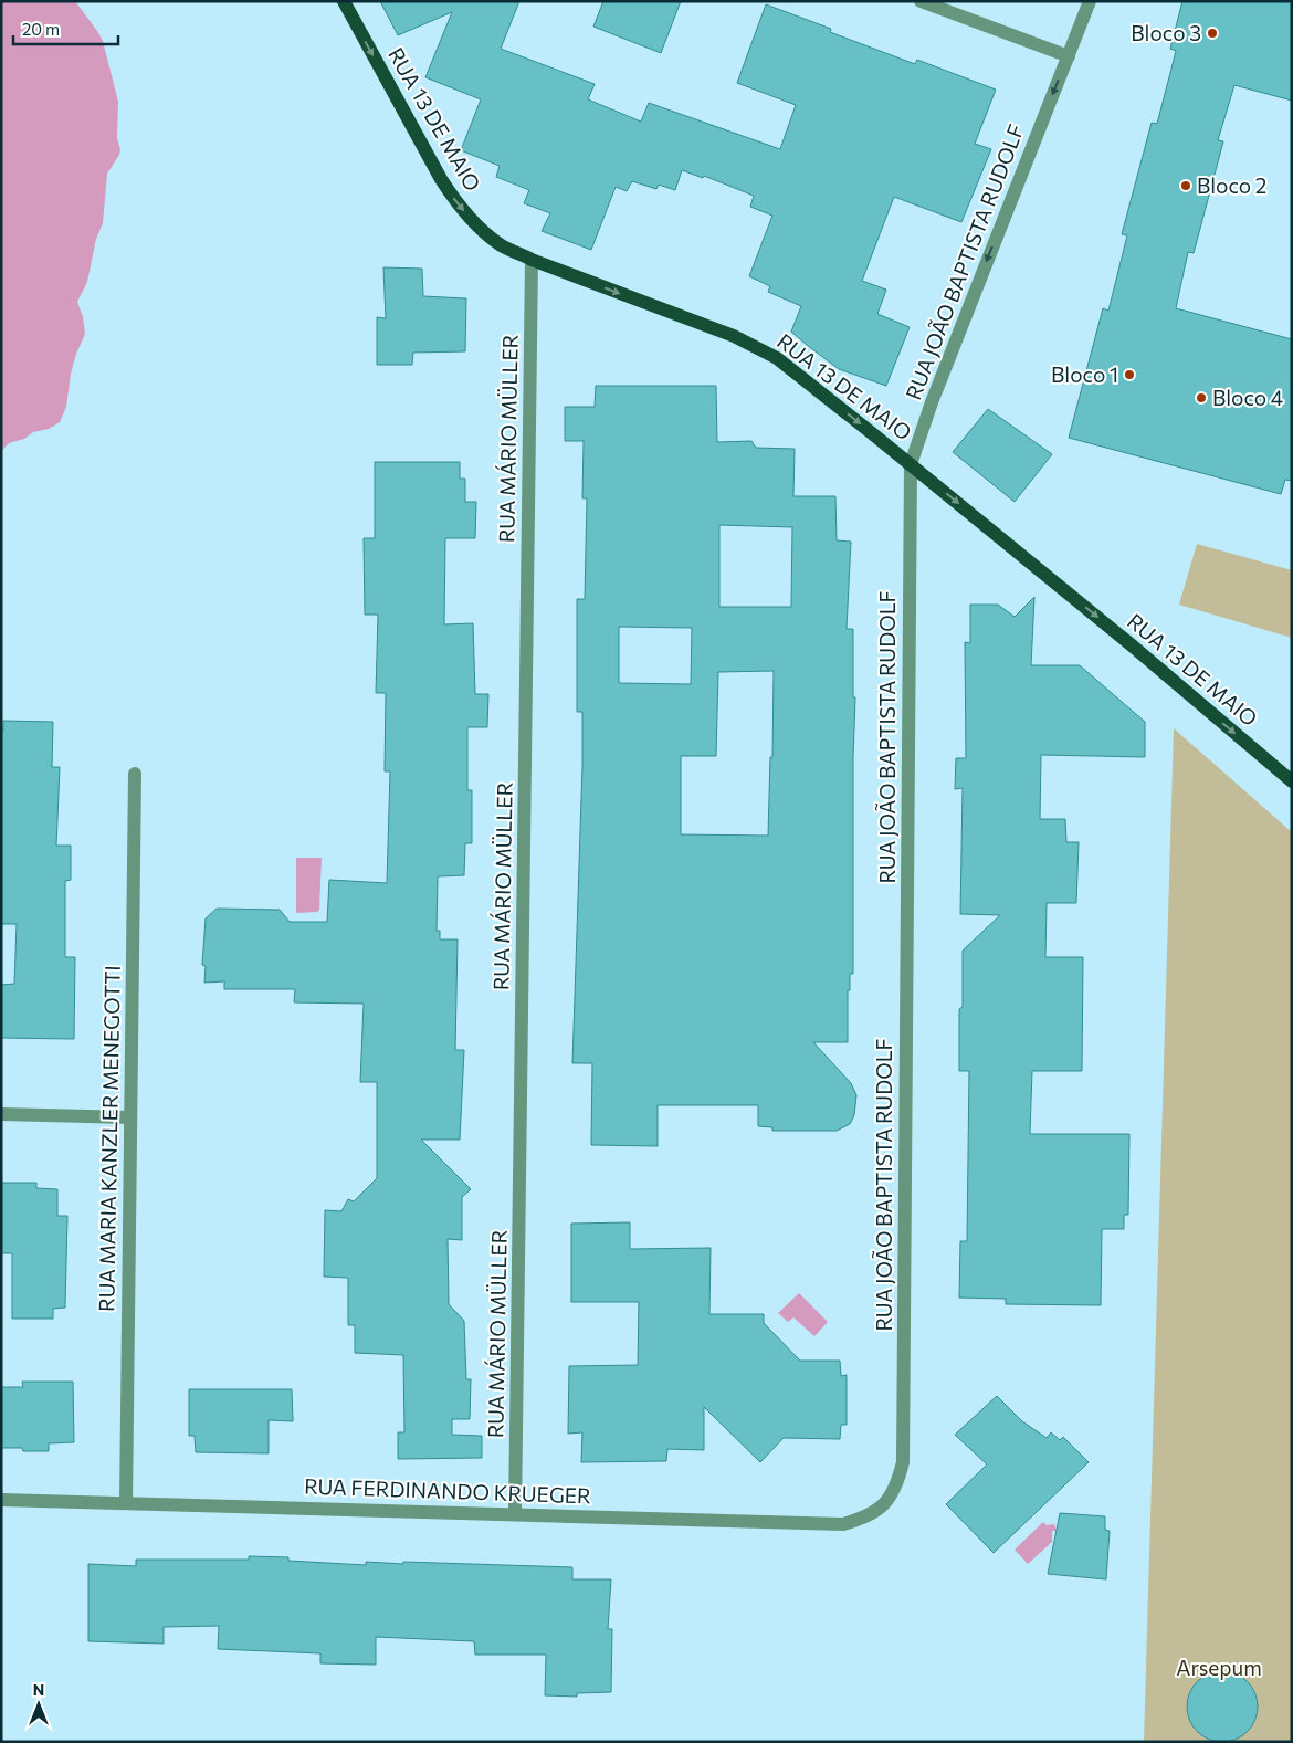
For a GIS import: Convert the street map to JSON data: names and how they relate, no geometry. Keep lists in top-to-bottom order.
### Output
{
  "streets": {
    "main road": ["RUA 13 DE MAIO"],
    "street": [
      "RUA JOÃO BAPTISTA RUDOLF",
      "RUA MÁRIO MÜLLER",
      "RUA MARIA KANZLER MENEGOTTI",
      "RUA FERDINANDO KRUEGER"
    ]
  },
  "crossings": [
    ["RUA 13 DE MAIO", "RUA JOÃO BAPTISTA RUDOLF"],
    ["RUA 13 DE MAIO", "RUA MÁRIO MÜLLER"],
    ["RUA JOÃO BAPTISTA RUDOLF", "RUA FERDINANDO KRUEGER"],
    ["RUA MÁRIO MÜLLER", "RUA FERDINANDO KRUEGER"],
    ["RUA MARIA KANZLER MENEGOTTI", "RUA FERDINANDO KRUEGER"]
  ],
  "one_way": ["RUA 13 DE MAIO"],
  "parks": ["Arsepum"],
  "places": [
    "Bloco 3",
    "Bloco 2",
    "Bloco 1",
    "Bloco 4"
  ],
  "scale_bar": "20 m",
  "north": "top"
}
